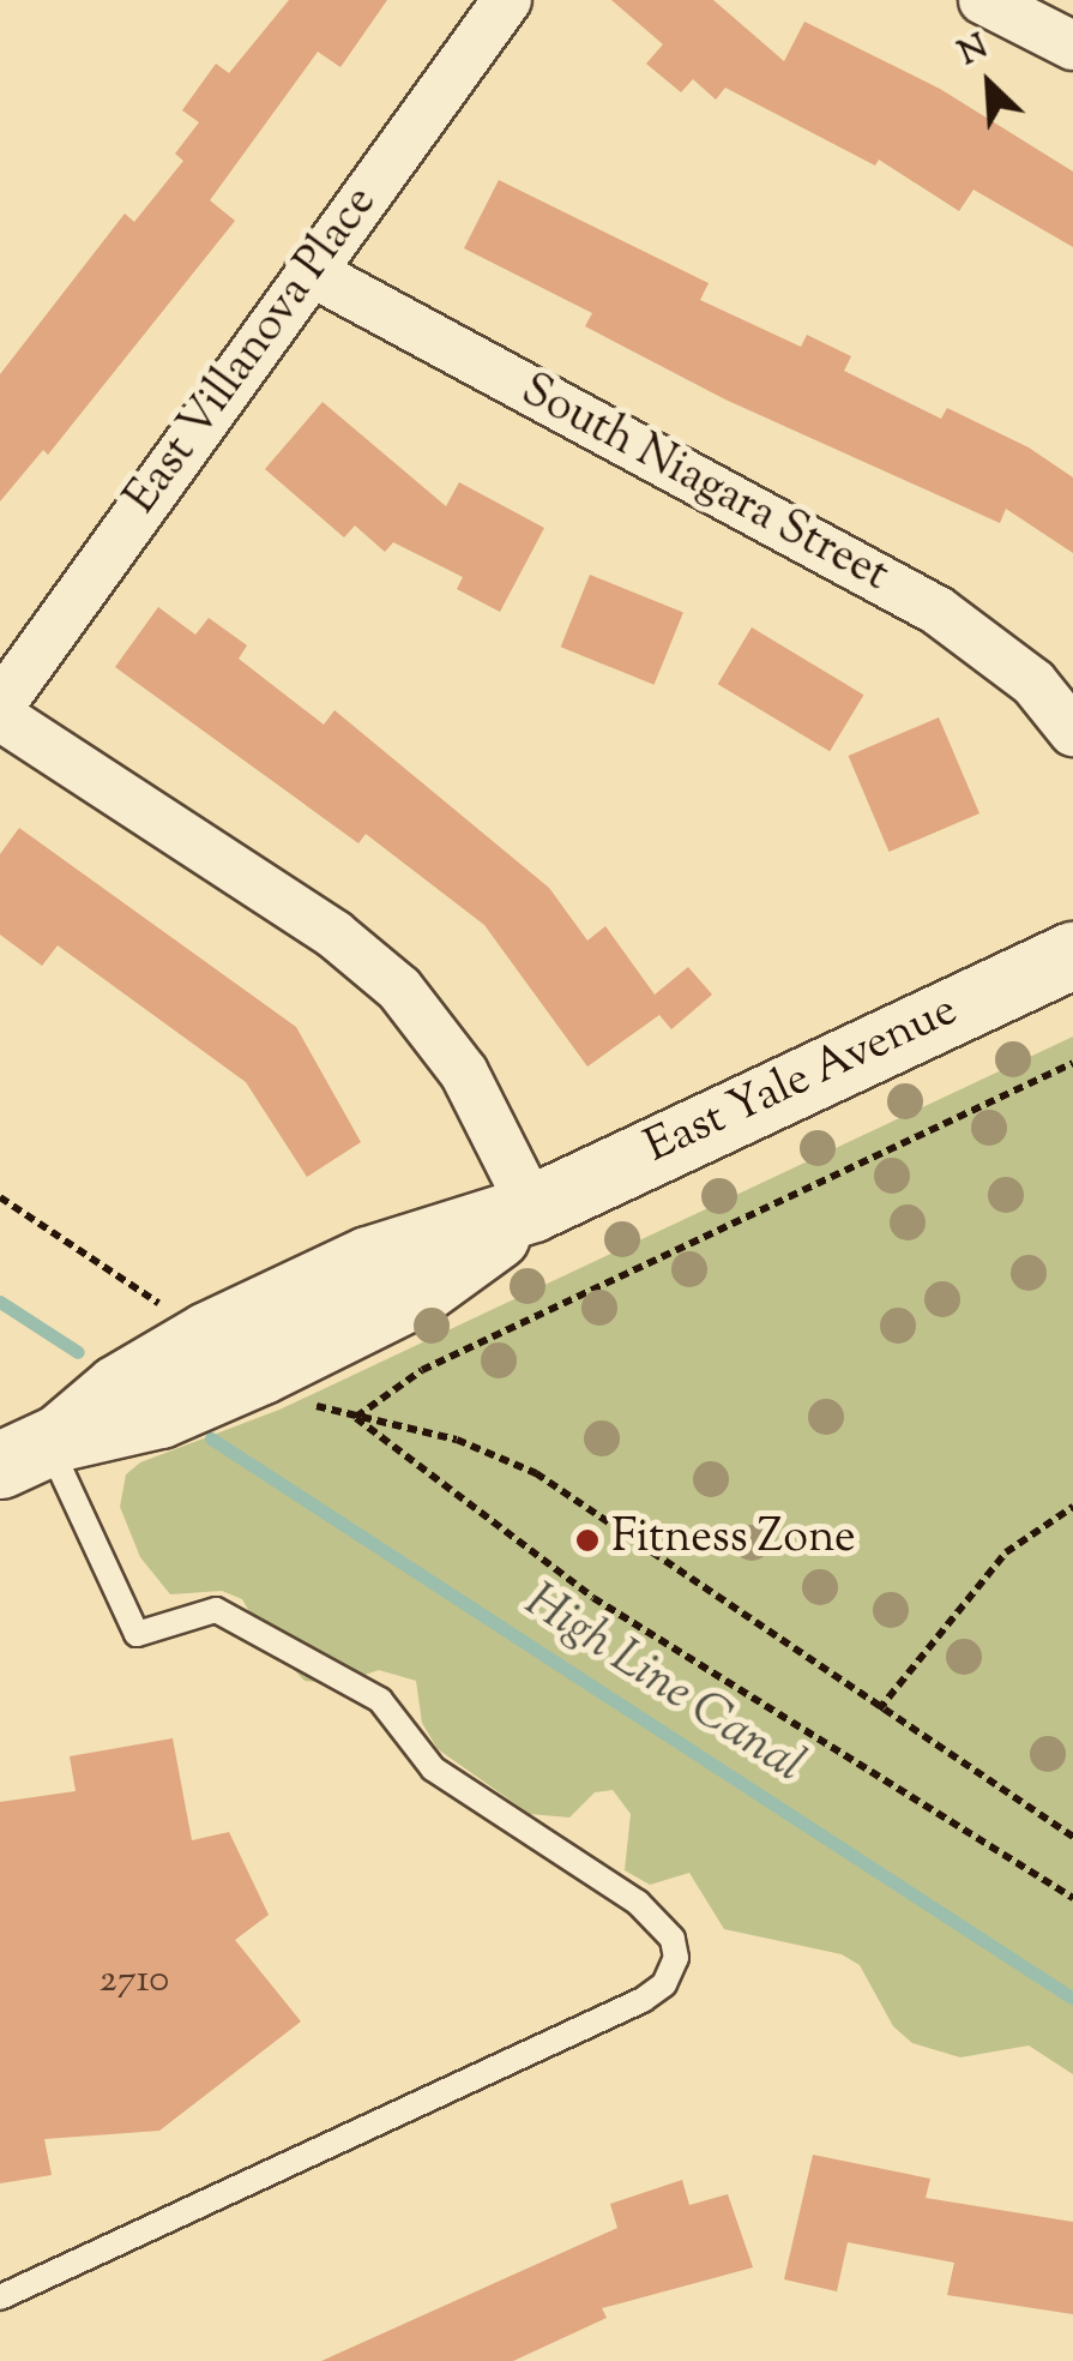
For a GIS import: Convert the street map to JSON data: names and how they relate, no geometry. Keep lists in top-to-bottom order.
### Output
{
  "streets": {
    "main road": ["East Yale Avenue"],
    "street": ["East Villanova Place", "South Niagara Street"]
  },
  "crossings": [
    ["East Villanova Place", "South Niagara Street"]
  ],
  "water": ["High Line Canal"],
  "places": ["Fitness Zone"],
  "house_numbers": ["2710"],
  "north": "top left"
}
